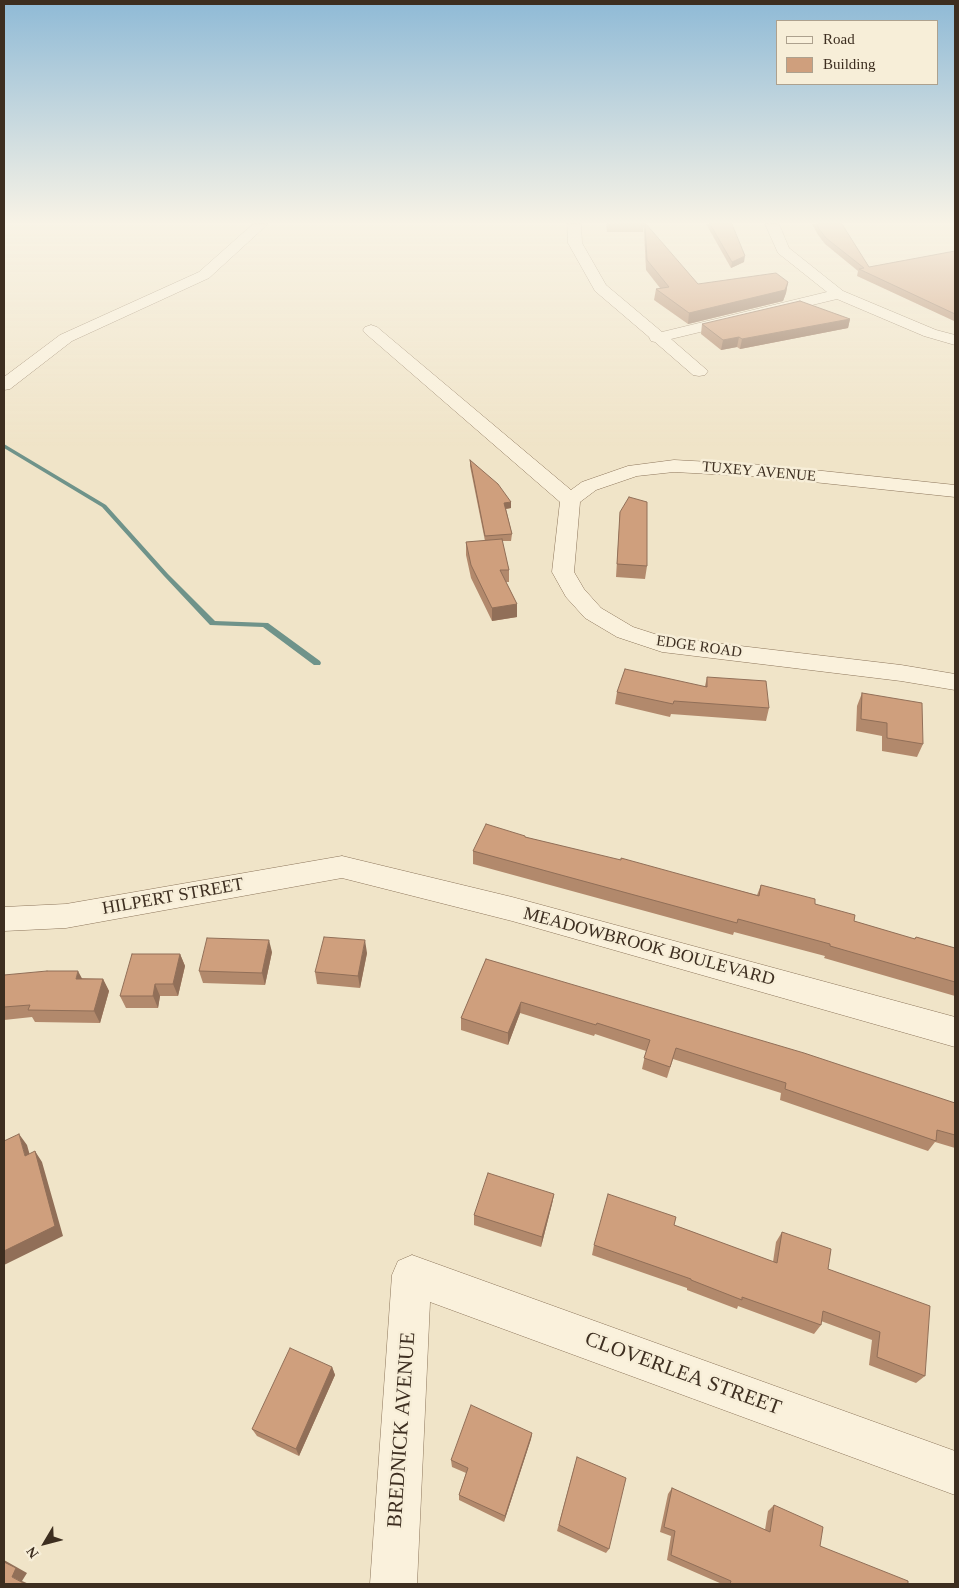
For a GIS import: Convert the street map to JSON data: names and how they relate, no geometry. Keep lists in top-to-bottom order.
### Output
{
  "streets": {
    "street": [
      "TUXEY AVENUE",
      "EDGE ROAD",
      "HILPERT STREET",
      "MEADOWBROOK BOULEVARD",
      "CLOVERLEA STREET",
      "BREDNICK AVENUE"
    ]
  },
  "crossings": [
    ["TUXEY AVENUE", "EDGE ROAD"],
    ["HILPERT STREET", "MEADOWBROOK BOULEVARD"],
    ["CLOVERLEA STREET", "BREDNICK AVENUE"]
  ],
  "legend": ["Road", "Building"],
  "north": "bottom left"
}
